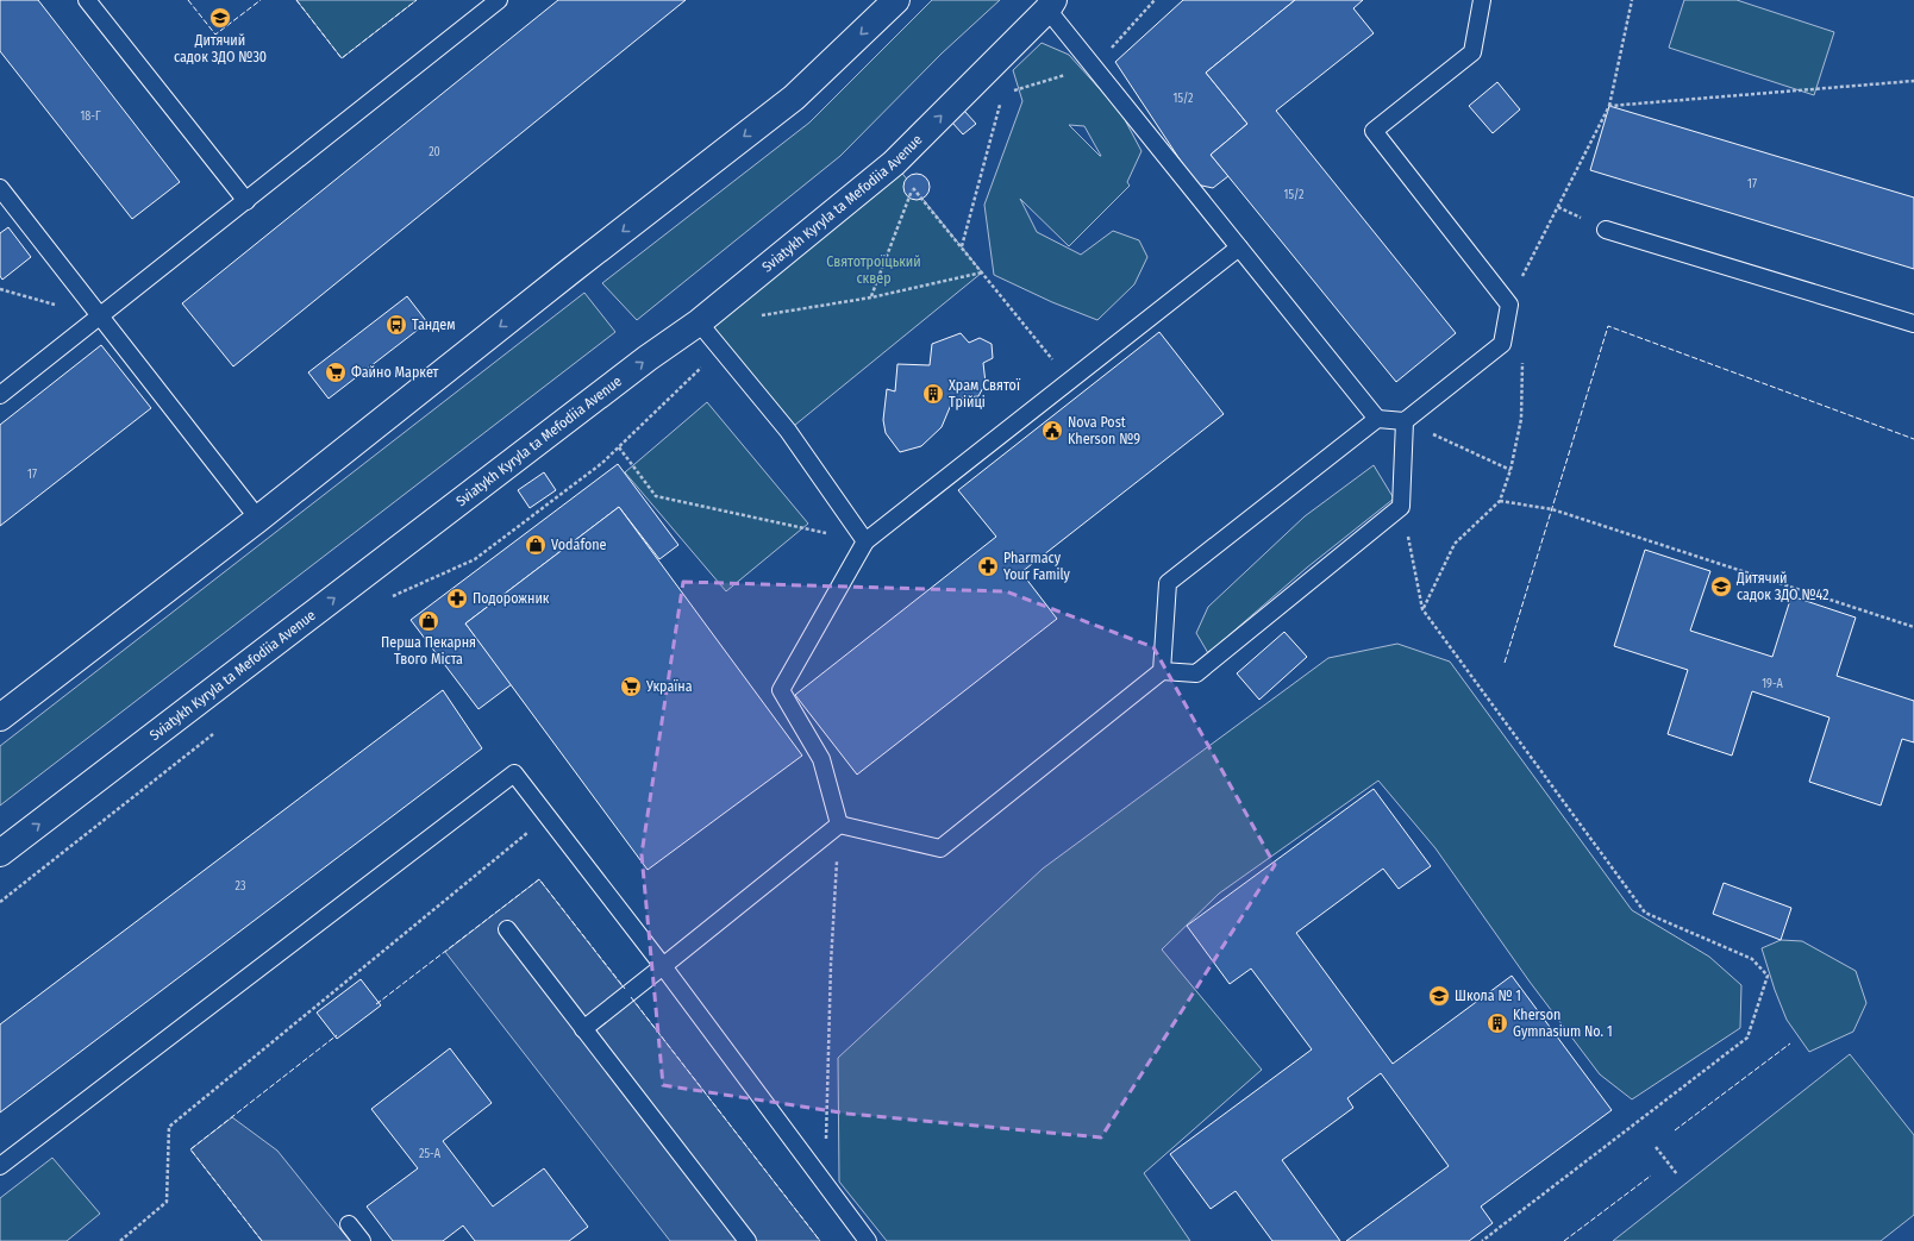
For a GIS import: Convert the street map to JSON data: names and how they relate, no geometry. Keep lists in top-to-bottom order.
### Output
{
  "streets": {
    "street": ["Sviatykh Kyryla ta Mefodiia Avenue"]
  },
  "parks": ["Святотроїцький сквер"],
  "places": {
    "school or university": ["Дитячий садок ЗДО №30", "Дитячий садок ЗДО №42", "Школа № 1"],
    "bus stop": ["Тандем"],
    "supermarket": ["Файно Маркет", "Україна"],
    "building": ["Храм Святої Трійці", "Kherson Gymnasium No. 1"],
    "public building": ["Nova Post Kherson №9"],
    "shop": ["Vodafone", "Перша Пекарня Твого Міста"],
    "pharmacy": ["Pharmacy Your Family", "Подорожник"]
  },
  "house_numbers": [
    "15/2",
    "18-Г",
    "20",
    "17",
    "15/2",
    "17",
    "19-А",
    "23",
    "25-А"
  ]
}
